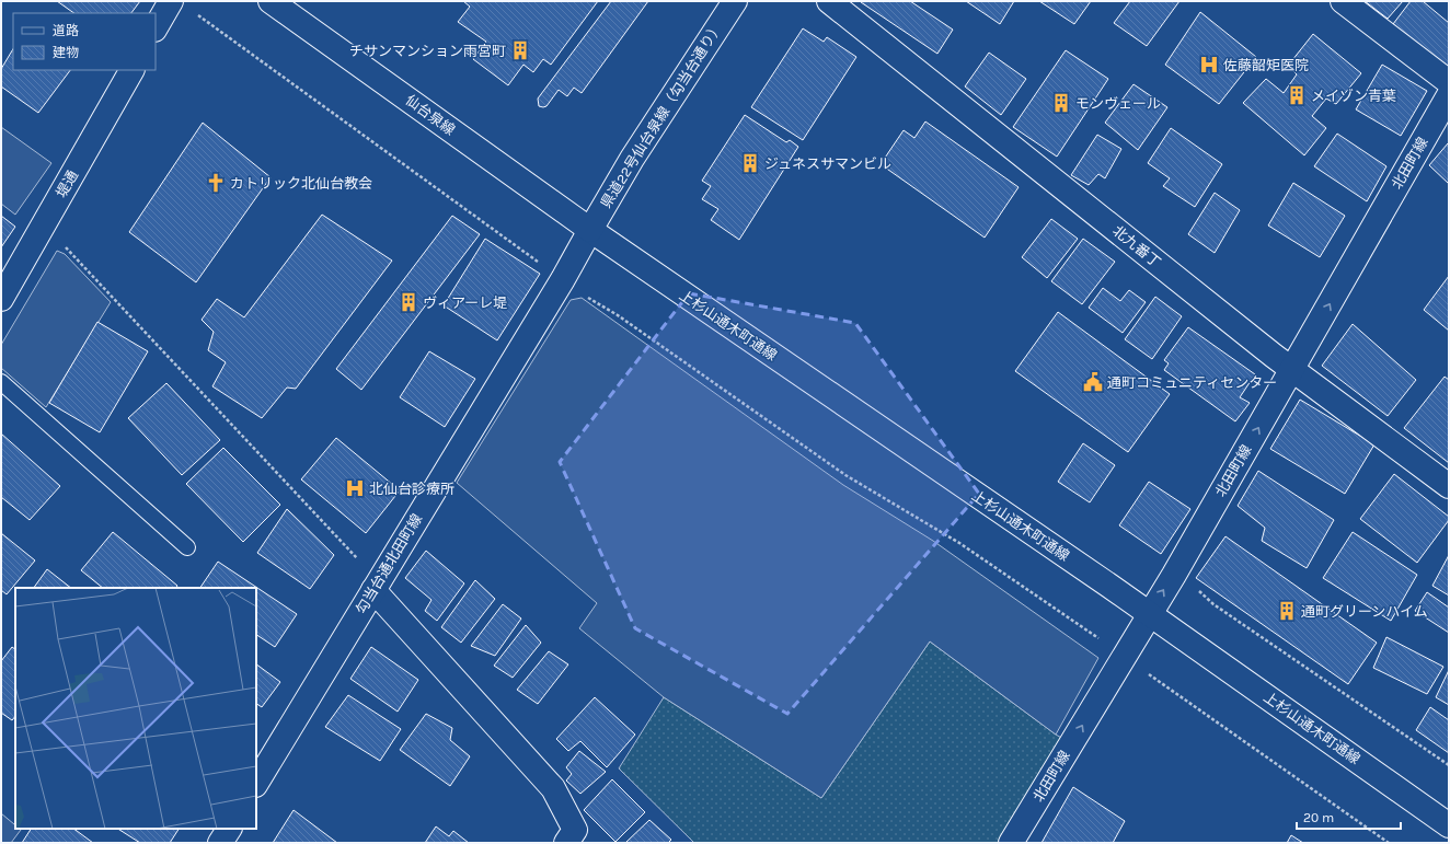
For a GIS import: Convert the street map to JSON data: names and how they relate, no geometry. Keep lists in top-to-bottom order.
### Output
{
  "streets": {
    "street": [
      "仙台泉線",
      "県道22号仙台泉線（勾当台通り）",
      "北田町線",
      "堤通",
      "北九番丁",
      "上杉山通木町通線",
      "勾当台通北田町線"
    ]
  },
  "crossings": [
    ["仙台泉線", "県道22号仙台泉線（勾当台通り）"],
    ["仙台泉線", "上杉山通木町通線"],
    ["仙台泉線", "勾当台通北田町線"],
    ["県道22号仙台泉線（勾当台通り）", "上杉山通木町通線"],
    ["県道22号仙台泉線（勾当台通り）", "勾当台通北田町線"],
    ["北田町線", "北九番丁"],
    ["北田町線", "上杉山通木町通線"],
    ["上杉山通木町通線", "勾当台通北田町線"]
  ],
  "one_way": ["北田町線"],
  "places": {
    "building": [
      "チサンマンション雨宮町",
      "メイゾン青葉",
      "モンヴェール",
      "ジュネスサマンビル",
      "ヴィアーレ堤",
      "通町グリーンハイム"
    ],
    "hospital": ["佐藤韶矩医院", "北仙台診療所"],
    "church": ["カトリック北仙台教会"],
    "public building": ["通町コミュニティセンター"]
  },
  "legend": ["道路", "建物"],
  "scale_bar": "20 m"
}
